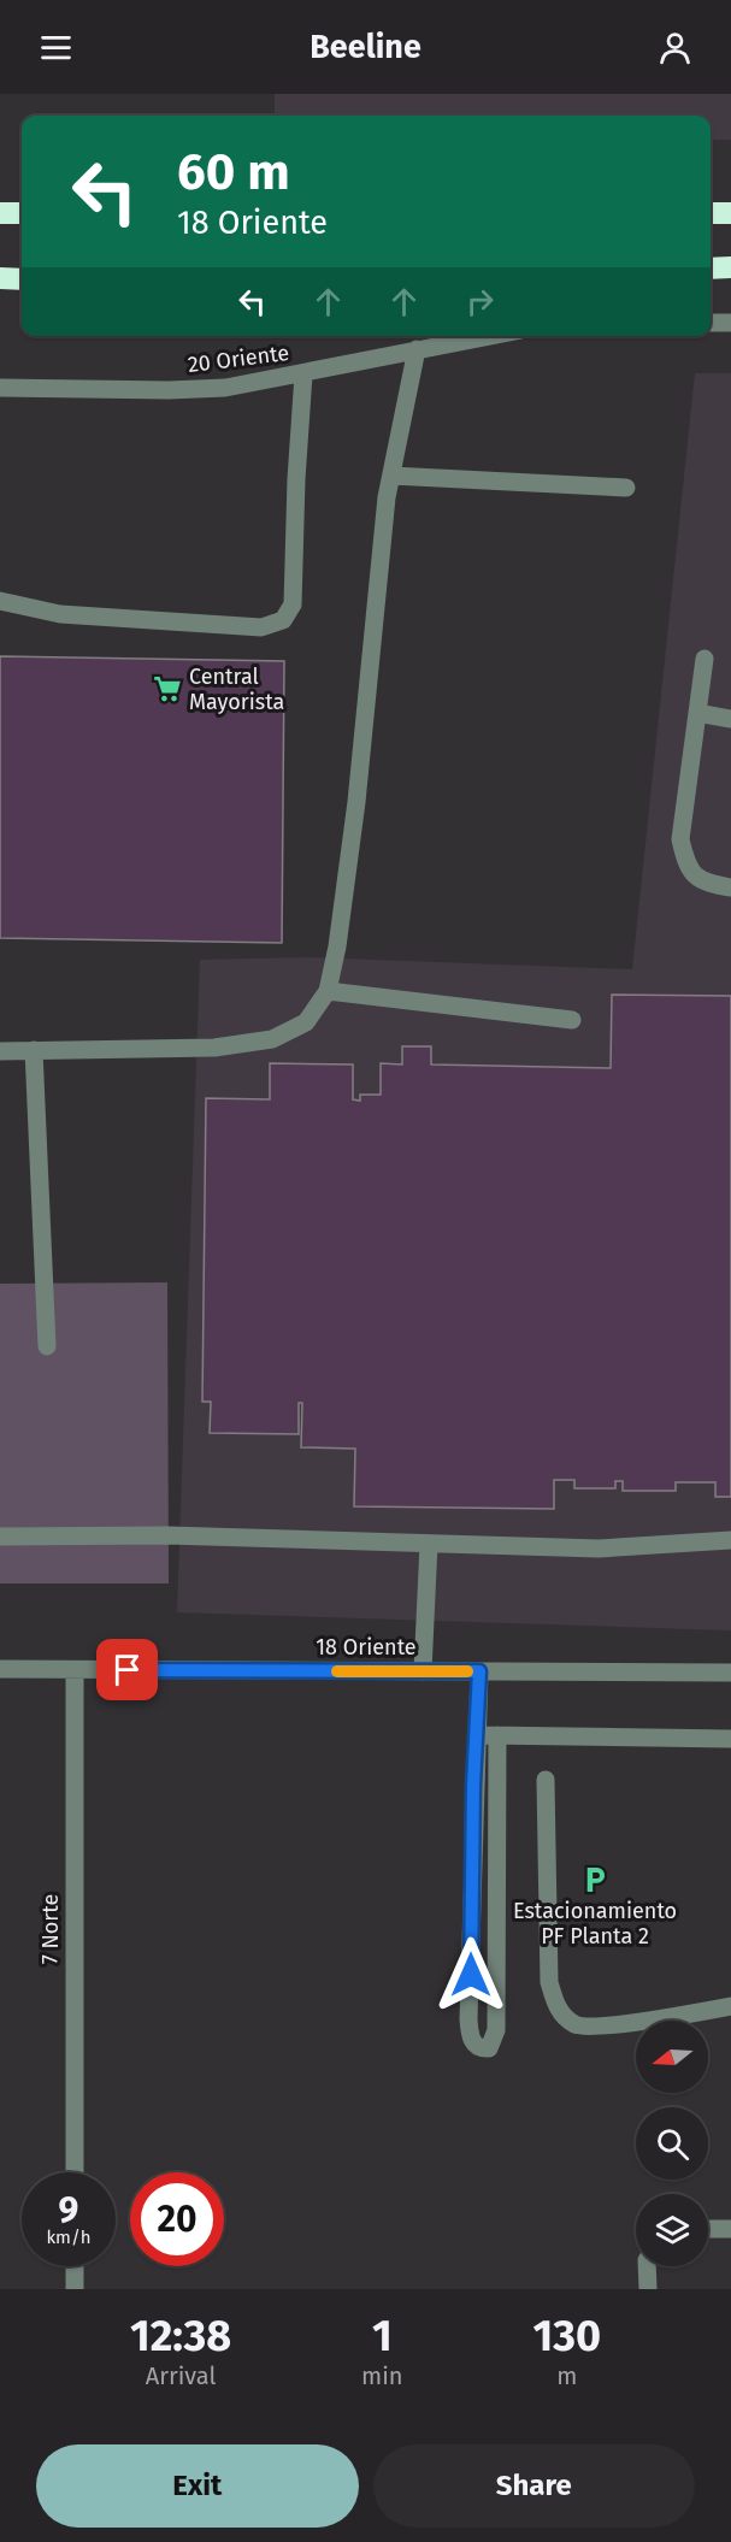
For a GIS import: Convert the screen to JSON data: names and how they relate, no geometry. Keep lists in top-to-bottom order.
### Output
{
  "streets": {
    "street": ["20 Oriente", "18 Oriente", "7 Norte"]
  },
  "crossings": [
    ["18 Oriente", "7 Norte"]
  ],
  "places": {
    "supermarket": ["Central Mayorista"],
    "parking": ["Estacionamiento PF Planta 2"]
  },
  "north": "left",
  "page": {
    "header": "Beeline",
    "turn": ["60 m", "18 Oriente"],
    "speed": "9 km/h",
    "limit": "20",
    "eta": [
      "12:38",
      "Arrival",
      "1",
      "min",
      "130",
      "m"
    ],
    "buttons": ["Exit", "Share"]
  }
}
